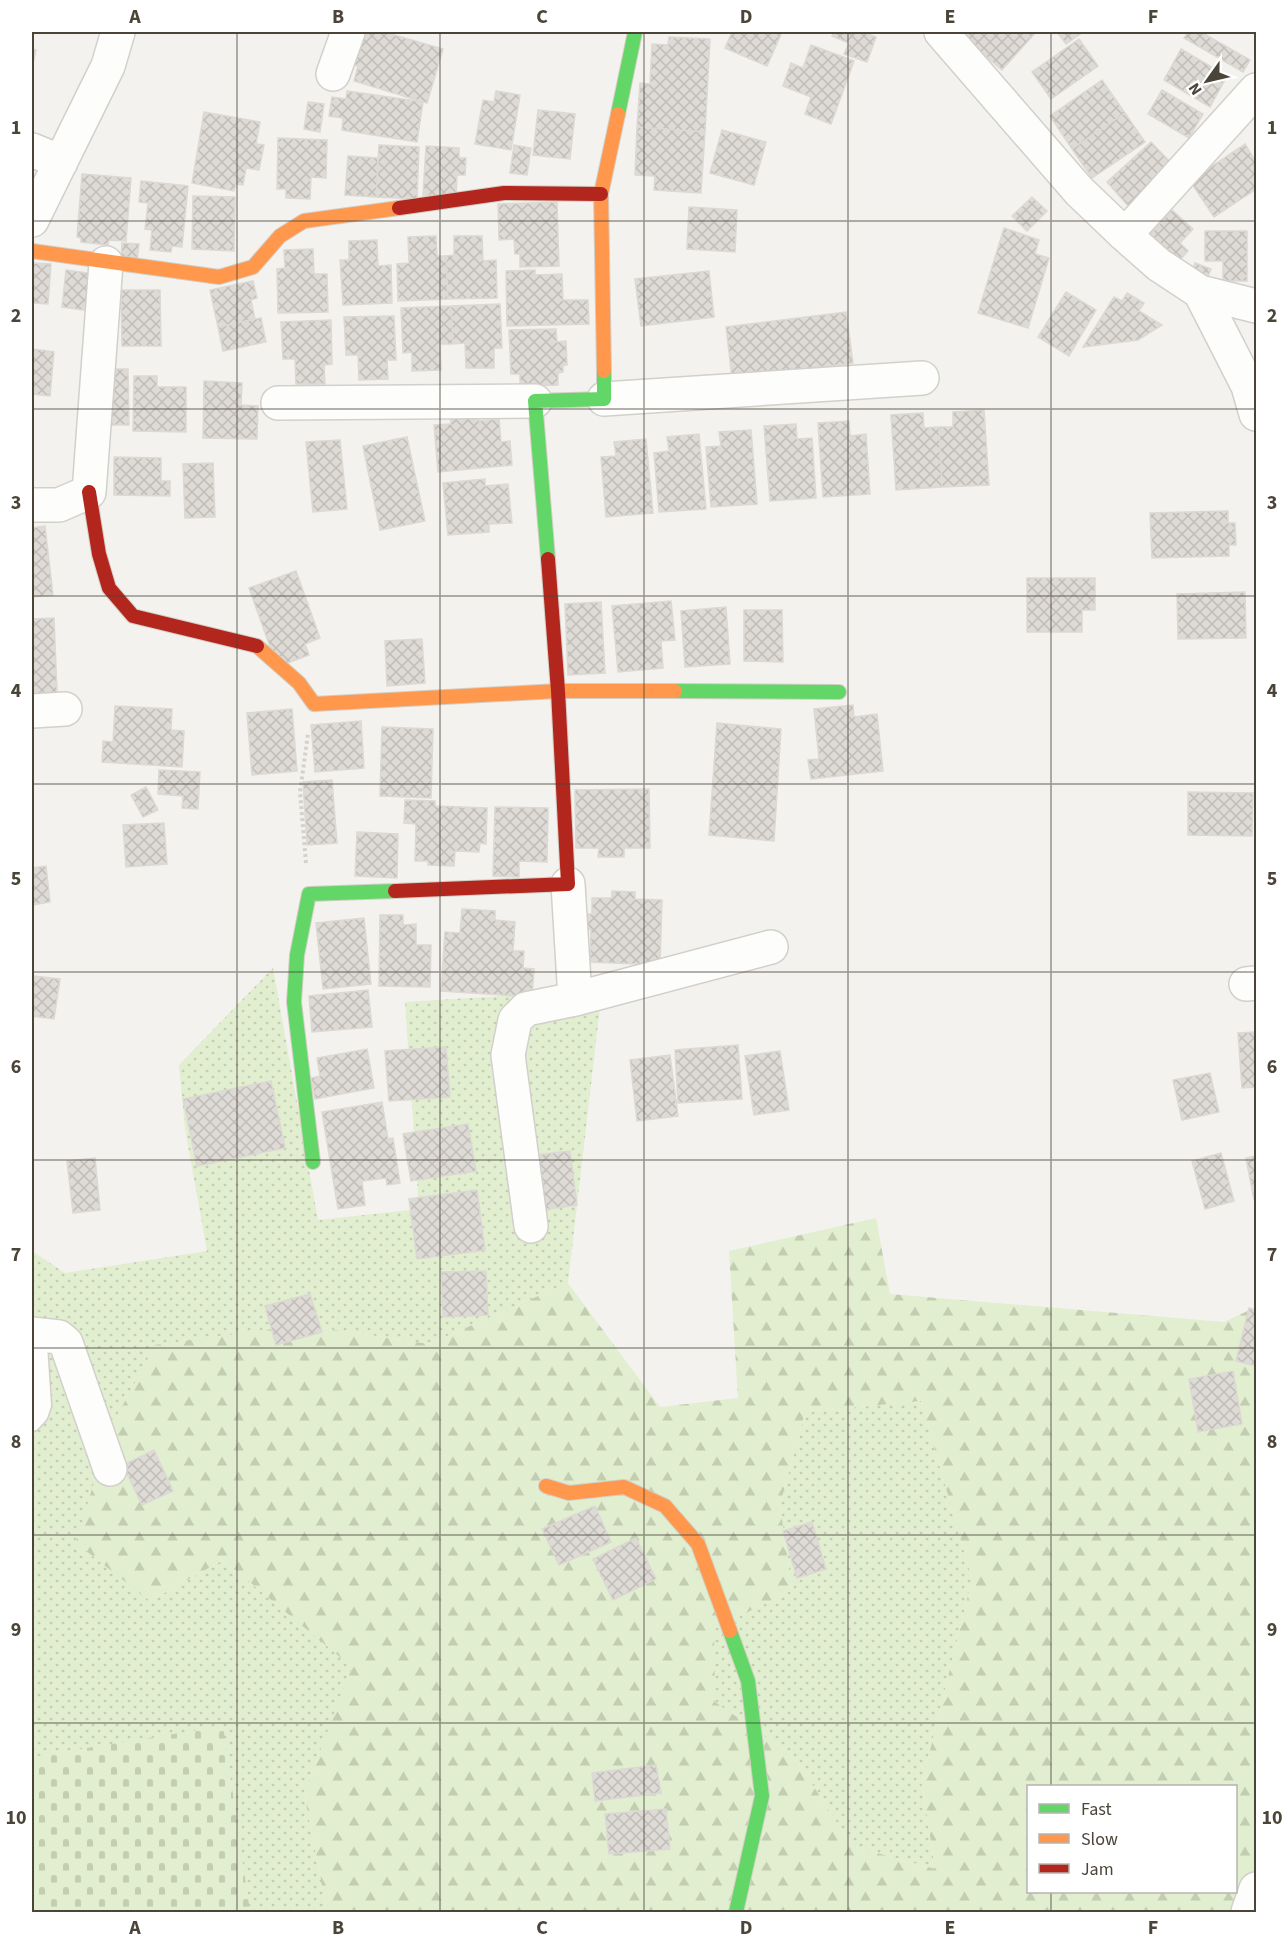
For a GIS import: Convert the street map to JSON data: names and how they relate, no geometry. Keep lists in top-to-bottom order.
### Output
{
  "legend": ["Fast", "Slow", "Jam"],
  "north": "bottom left",
  "grid": {
    "columns": [
      "A",
      "B",
      "C",
      "D",
      "E",
      "F"
    ],
    "rows": [
      "1",
      "2",
      "3",
      "4",
      "5",
      "6",
      "7",
      "8",
      "9",
      "10"
    ]
  }
}
